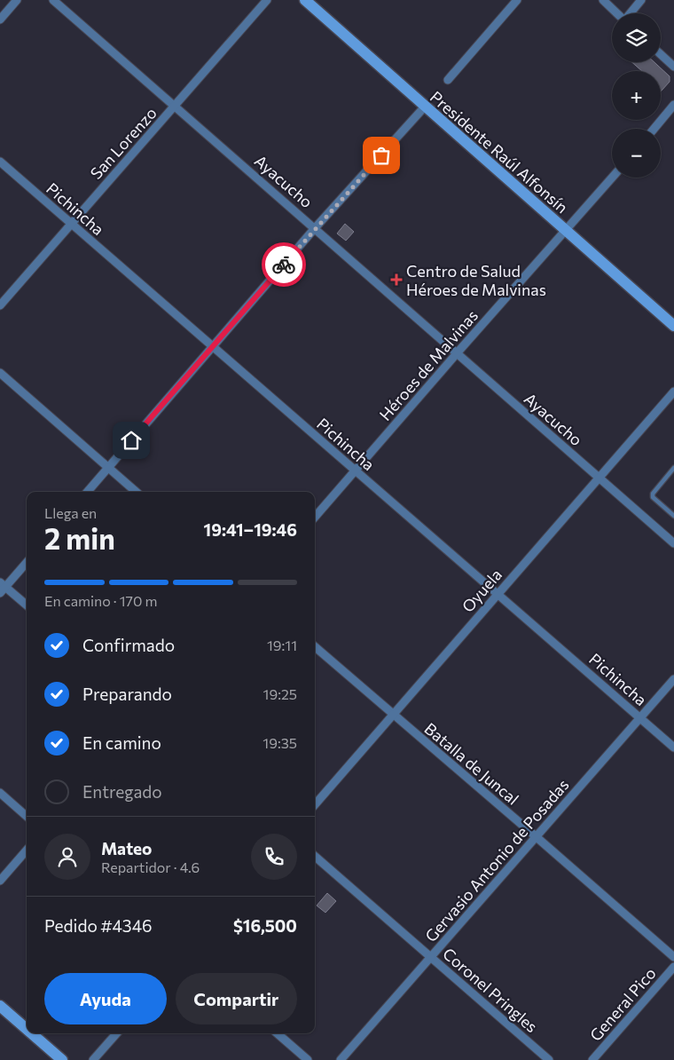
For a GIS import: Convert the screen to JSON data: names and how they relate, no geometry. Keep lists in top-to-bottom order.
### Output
{
  "streets": {
    "main road": ["Presidente Raúl Alfonsín"],
    "street": [
      "San Lorenzo",
      "Ayacucho",
      "Pichincha",
      "Héroes de Malvinas",
      "Oyuela",
      "Batalla de Juncal",
      "Gervasio Antonio de Posadas",
      "Coronel Pringles",
      "General Pico"
    ]
  },
  "crossings": [
    ["San Lorenzo", "Ayacucho"],
    ["San Lorenzo", "Pichincha"],
    ["Presidente Raúl Alfonsín", "Héroes de Malvinas"],
    ["Ayacucho", "Héroes de Malvinas"],
    ["Ayacucho", "Oyuela"],
    ["Pichincha", "Héroes de Malvinas"],
    ["Pichincha", "Oyuela"],
    ["Pichincha", "Gervasio Antonio de Posadas"],
    ["Oyuela", "Batalla de Juncal"],
    ["Batalla de Juncal", "Gervasio Antonio de Posadas"],
    ["Gervasio Antonio de Posadas", "Coronel Pringles"]
  ],
  "places": {
    "health": ["Centro de Salud Héroes de Malvinas"]
  },
  "page": {
    "map_buttons": ["+", "−"],
    "heading": ["2 min", "Llega en", "19:41–19:46"],
    "panel": [
      "Mateo",
      "Repartidor · 4.6",
      "Pedido #4346",
      "$16,500"
    ],
    "bar": "En camino · 170 m",
    "list": [
      ["Confirmado", "19:11"],
      ["Preparando", "19:25"],
      ["En camino", "19:35"],
      "Entregado"
    ],
    "buttons": ["Ayuda", "Compartir"]
  }
}
